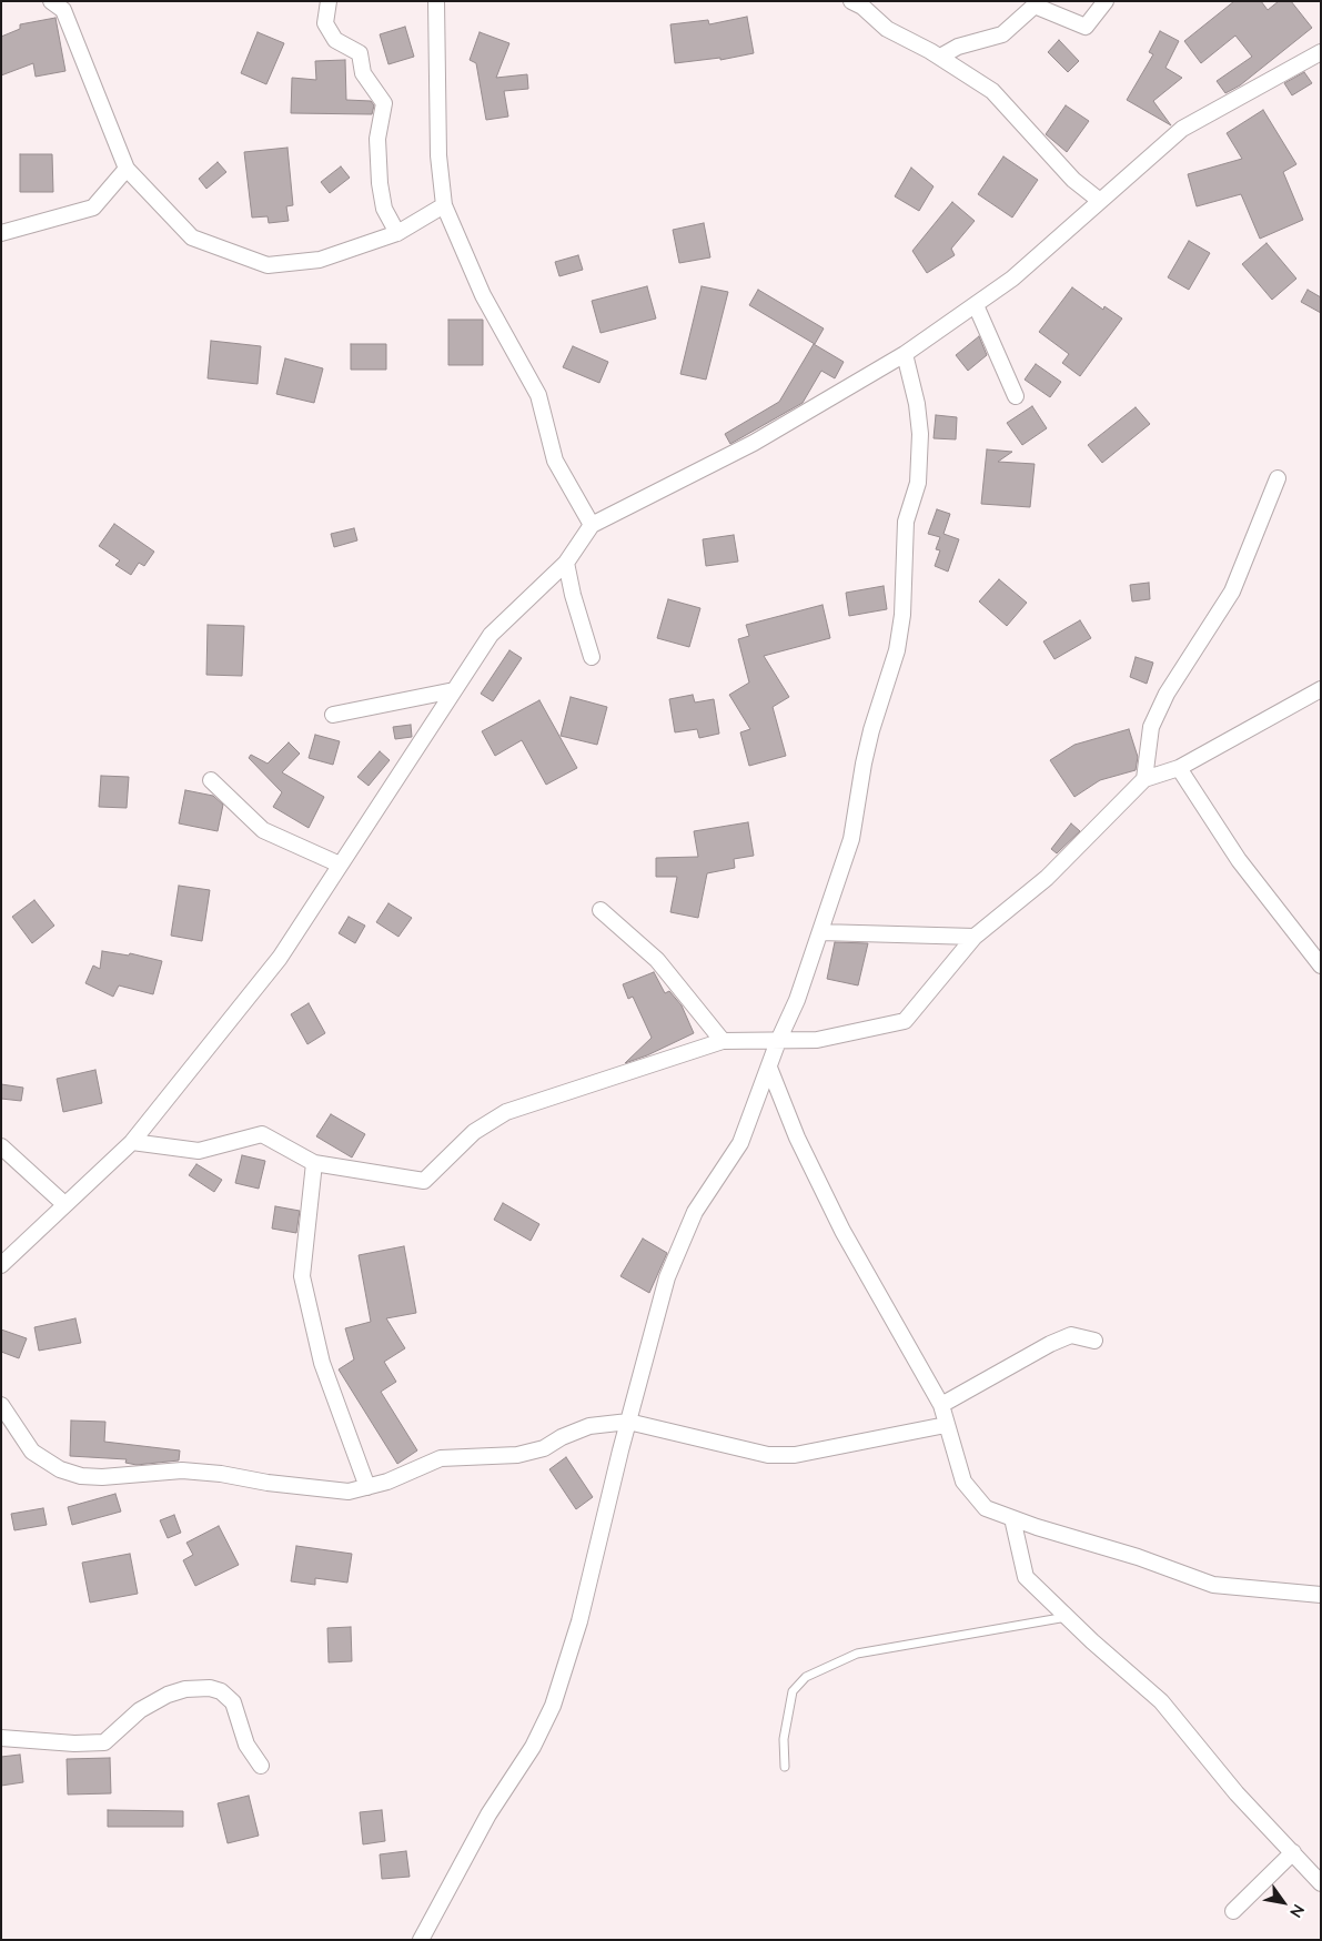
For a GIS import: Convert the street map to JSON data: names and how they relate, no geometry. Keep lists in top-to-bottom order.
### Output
{
  "north": "bottom right"
}
